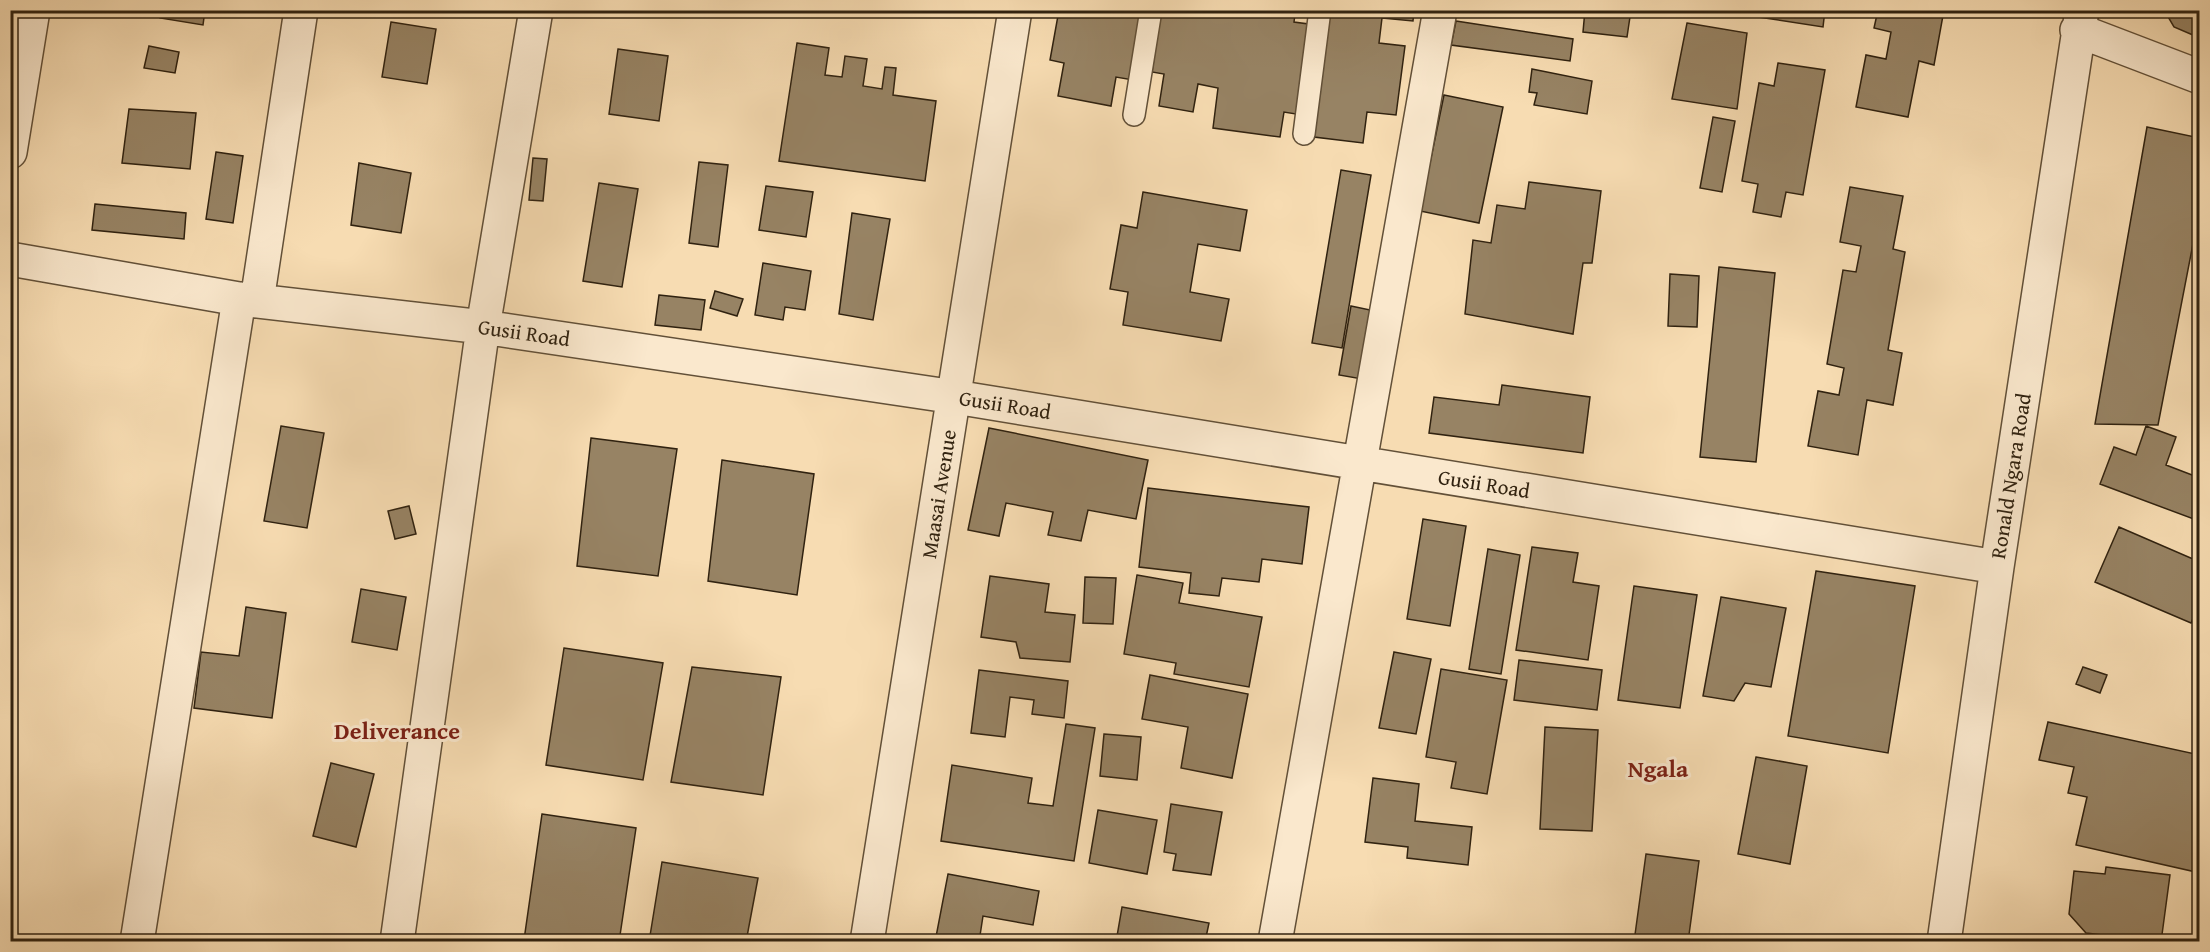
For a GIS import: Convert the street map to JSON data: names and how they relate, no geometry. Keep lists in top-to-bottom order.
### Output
{
  "streets": {
    "street": ["Gusii Road", "Ronald Ngara Road", "Maasai Avenue"]
  },
  "crossings": [
    ["Gusii Road", "Ronald Ngara Road"],
    ["Gusii Road", "Maasai Avenue"]
  ],
  "districts": ["Deliverance", "Ngala"]
}
